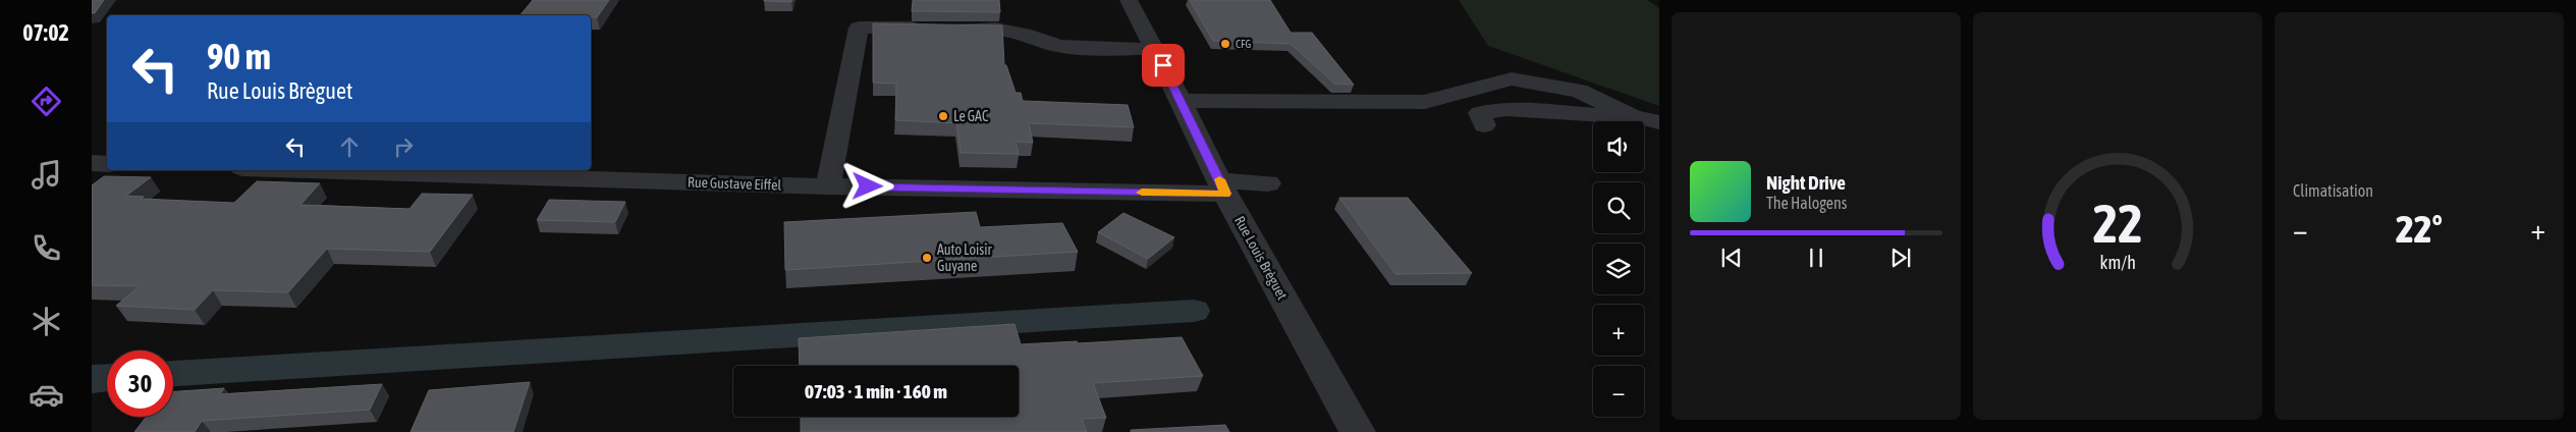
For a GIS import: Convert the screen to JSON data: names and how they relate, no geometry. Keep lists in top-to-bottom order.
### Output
{
  "streets": {
    "street": ["Rue Gustave Eiffel", "Rue Louis Brèguet"]
  },
  "crossings": [
    ["Rue Gustave Eiffel", "Rue Louis Brèguet"]
  ],
  "places": ["CFG", "Le GAC", "Auto Loisir Guyane"],
  "page": {
    "tabs": "07:02",
    "tile": "Climatisation",
    "turn": ["90 m", "Rue Louis Brèguet"],
    "map_buttons": ["+", "−"],
    "song": ["Night Drive", "The Halogens"],
    "heat": ["−", "22°", "+"],
    "limit": "30",
    "trip": "07:03 · 1 min · 160 m",
    "gauge": ["22", "km/h"]
  }
}
